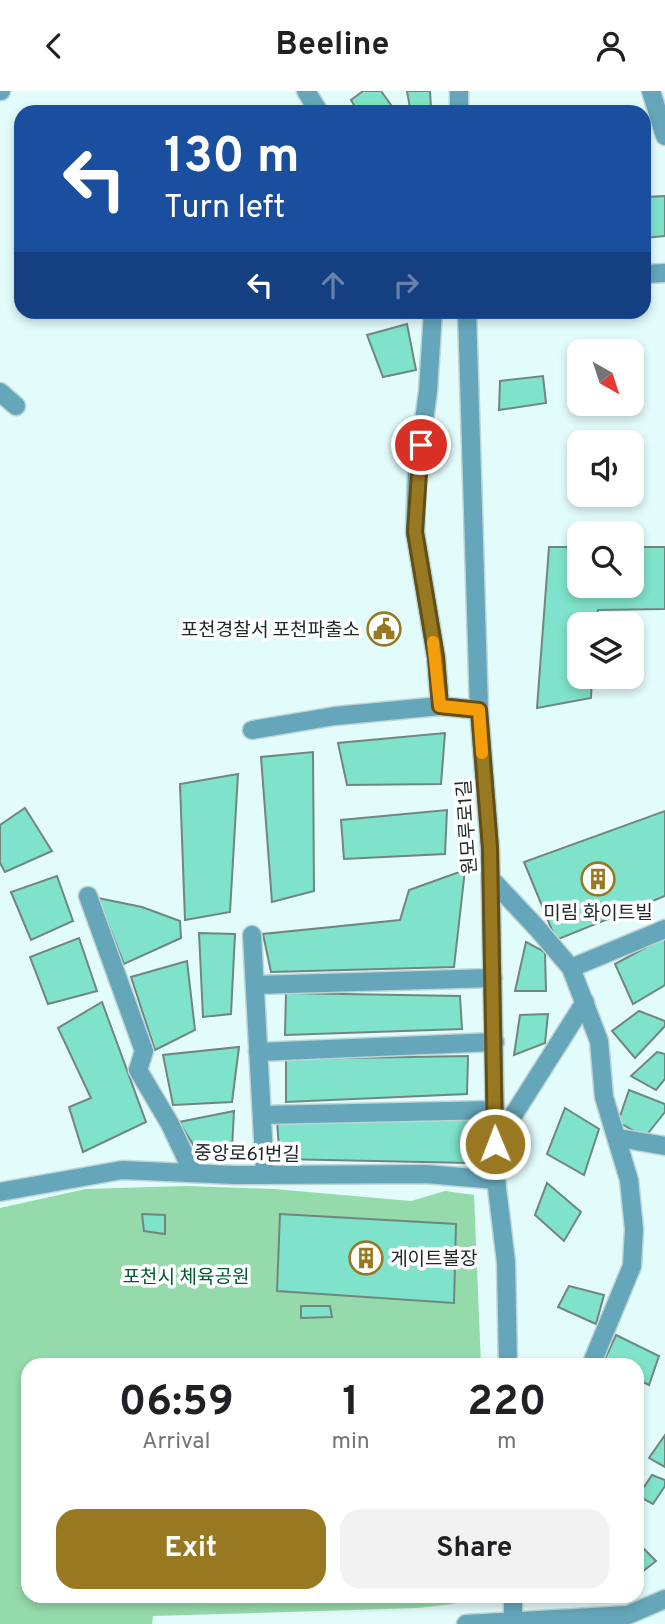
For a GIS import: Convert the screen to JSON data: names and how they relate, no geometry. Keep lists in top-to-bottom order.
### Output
{
  "streets": {
    "street": ["원모루로1길", "중앙로61번길"]
  },
  "crossings": [
    ["원모루로1길", "중앙로61번길"]
  ],
  "parks": ["포천시 체육공원"],
  "places": {
    "public building": ["포천경찰서 포천파출소"],
    "building": ["미림 화이트빌", "게이트볼장"]
  },
  "north": "bottom right",
  "page": {
    "header": "Beeline",
    "turn": ["130 m", "Turn left"],
    "eta": [
      "06:59",
      "Arrival",
      "1",
      "min",
      "220",
      "m"
    ],
    "buttons": ["Exit", "Share"]
  }
}
